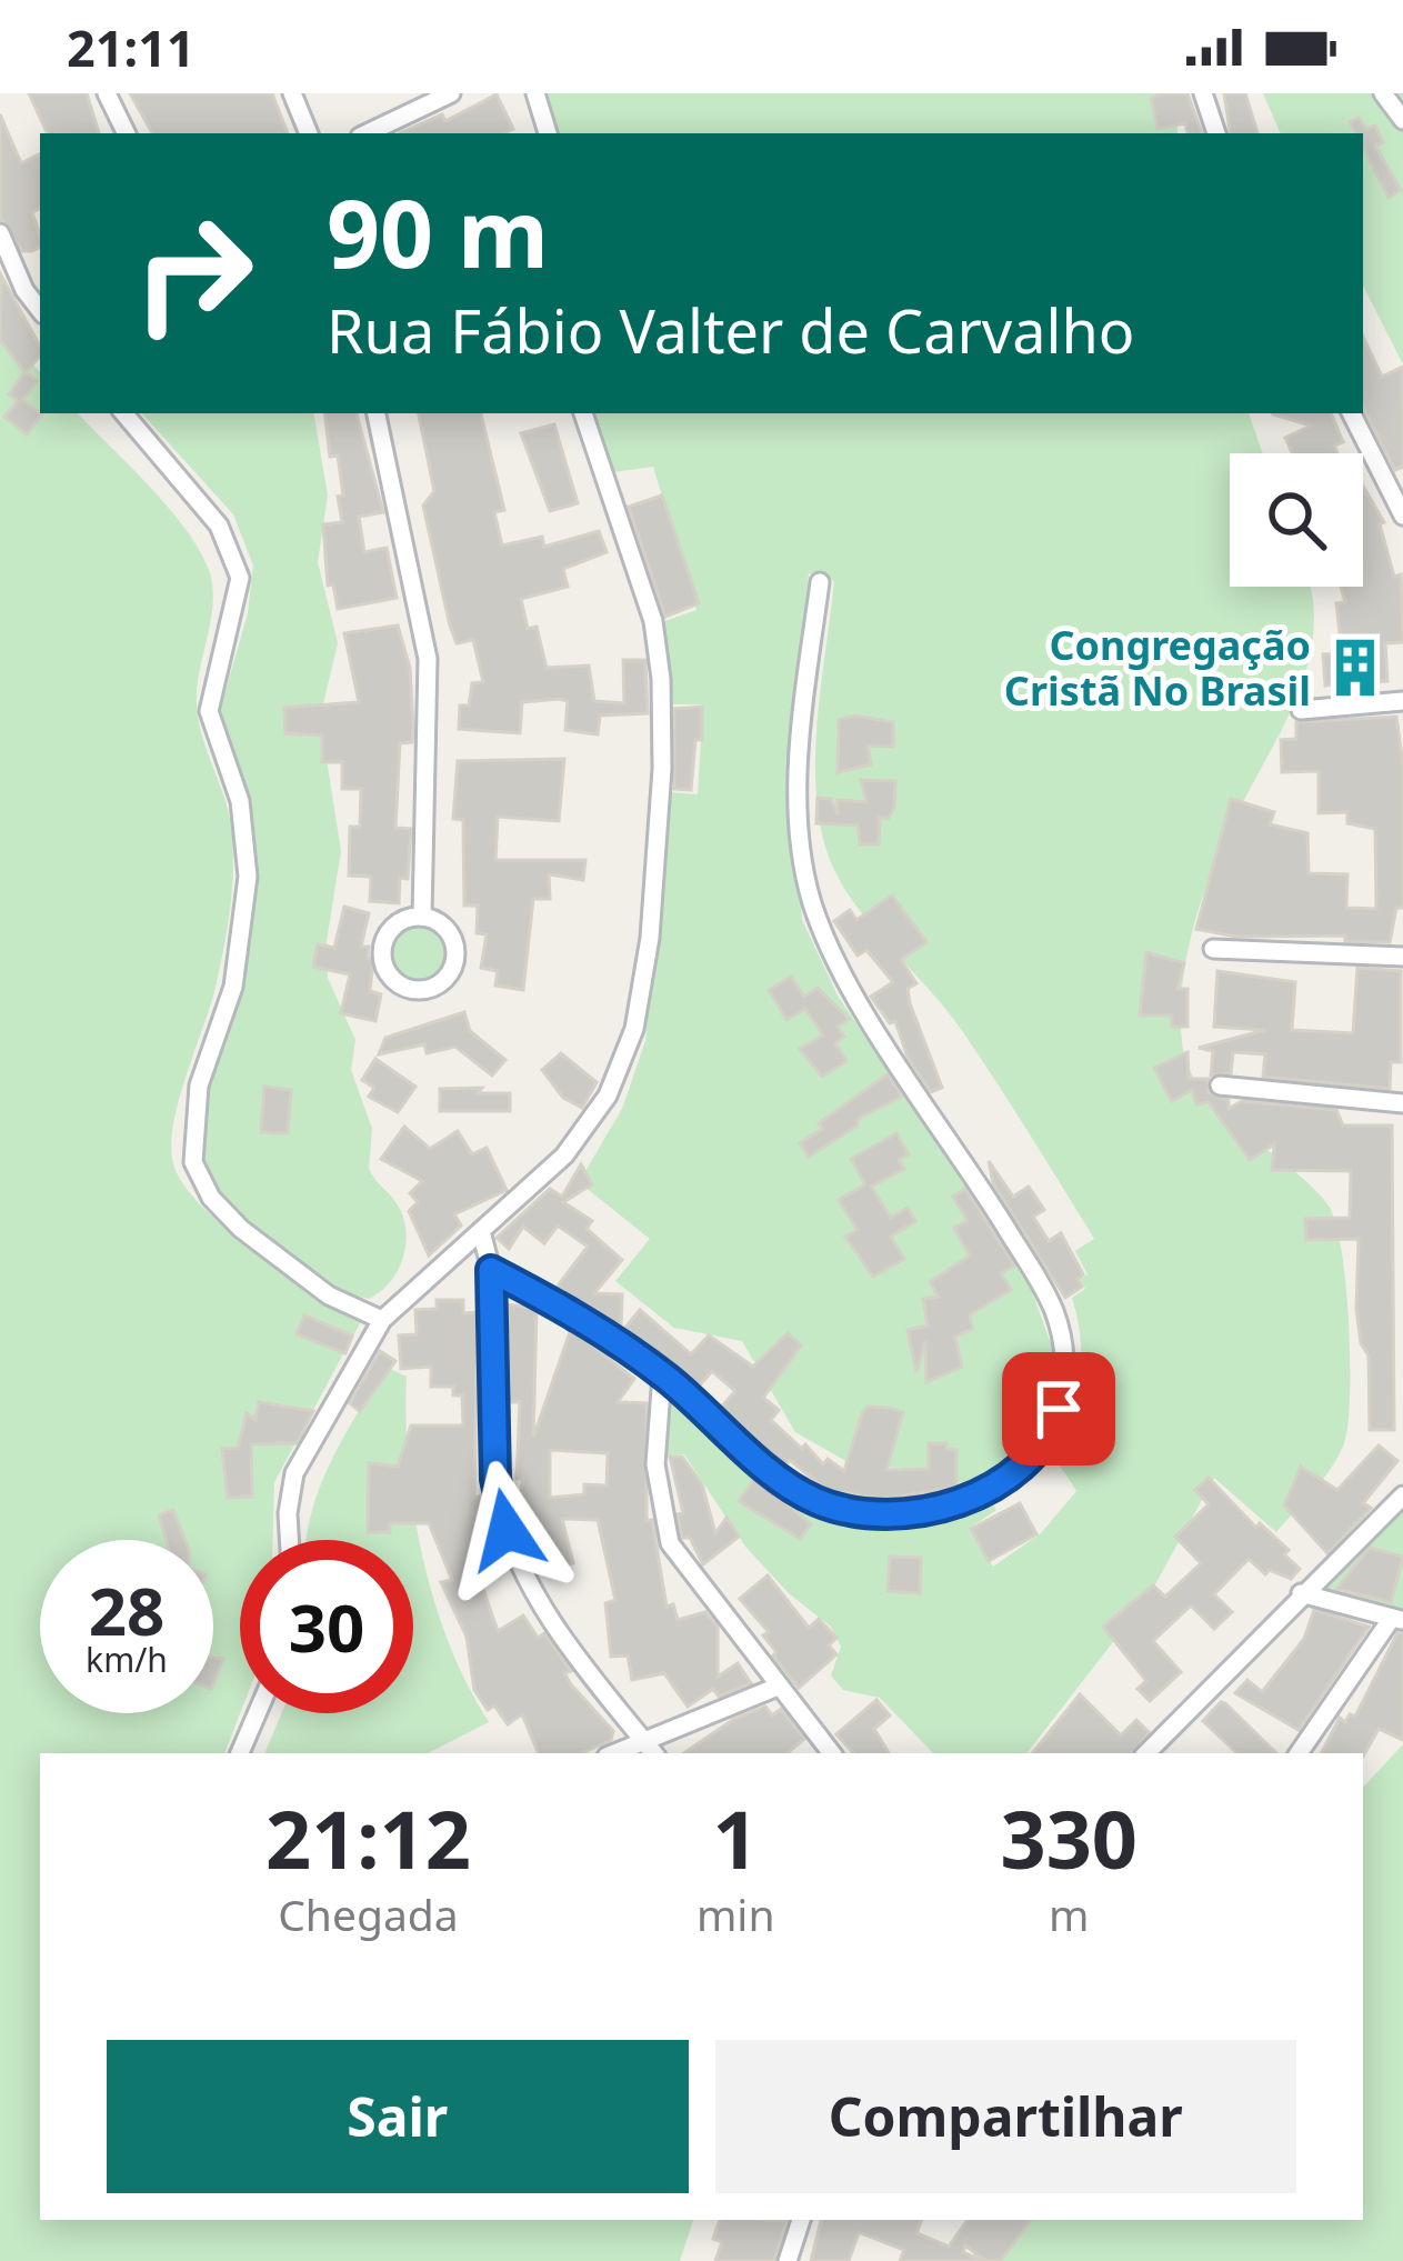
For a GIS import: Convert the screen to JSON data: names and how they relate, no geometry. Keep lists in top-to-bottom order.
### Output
{
  "places": {
    "building": ["Congregação Cristã No Brasil"]
  },
  "page": {
    "status": "21:11",
    "turn": ["90 m", "Rua Fábio Valter de Carvalho"],
    "speed": "28 km/h",
    "limit": "30",
    "eta": [
      "21:12",
      "Chegada",
      "1",
      "min",
      "330",
      "m"
    ],
    "buttons": ["Sair", "Compartilhar"]
  }
}
